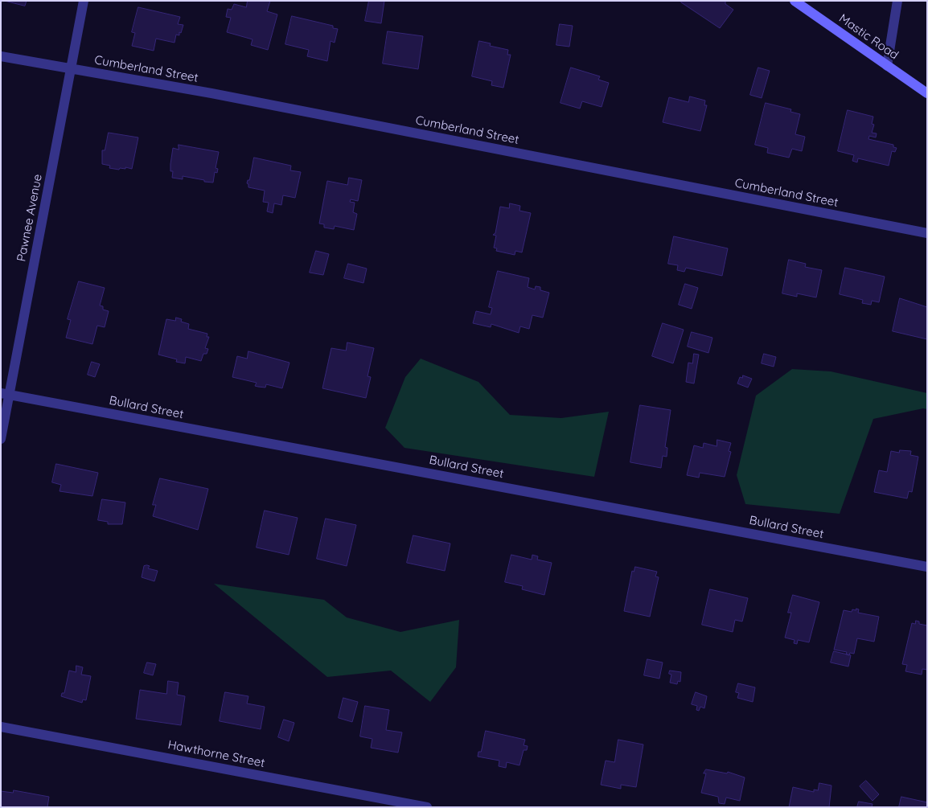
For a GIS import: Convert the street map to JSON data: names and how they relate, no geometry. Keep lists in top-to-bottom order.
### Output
{
  "streets": {
    "main road": ["Mastic Road"],
    "street": [
      "Cumberland Street",
      "Pawnee Avenue",
      "Bullard Street",
      "Hawthorne Street"
    ]
  },
  "crossings": [
    ["Cumberland Street", "Pawnee Avenue"],
    ["Pawnee Avenue", "Bullard Street"]
  ]
}
